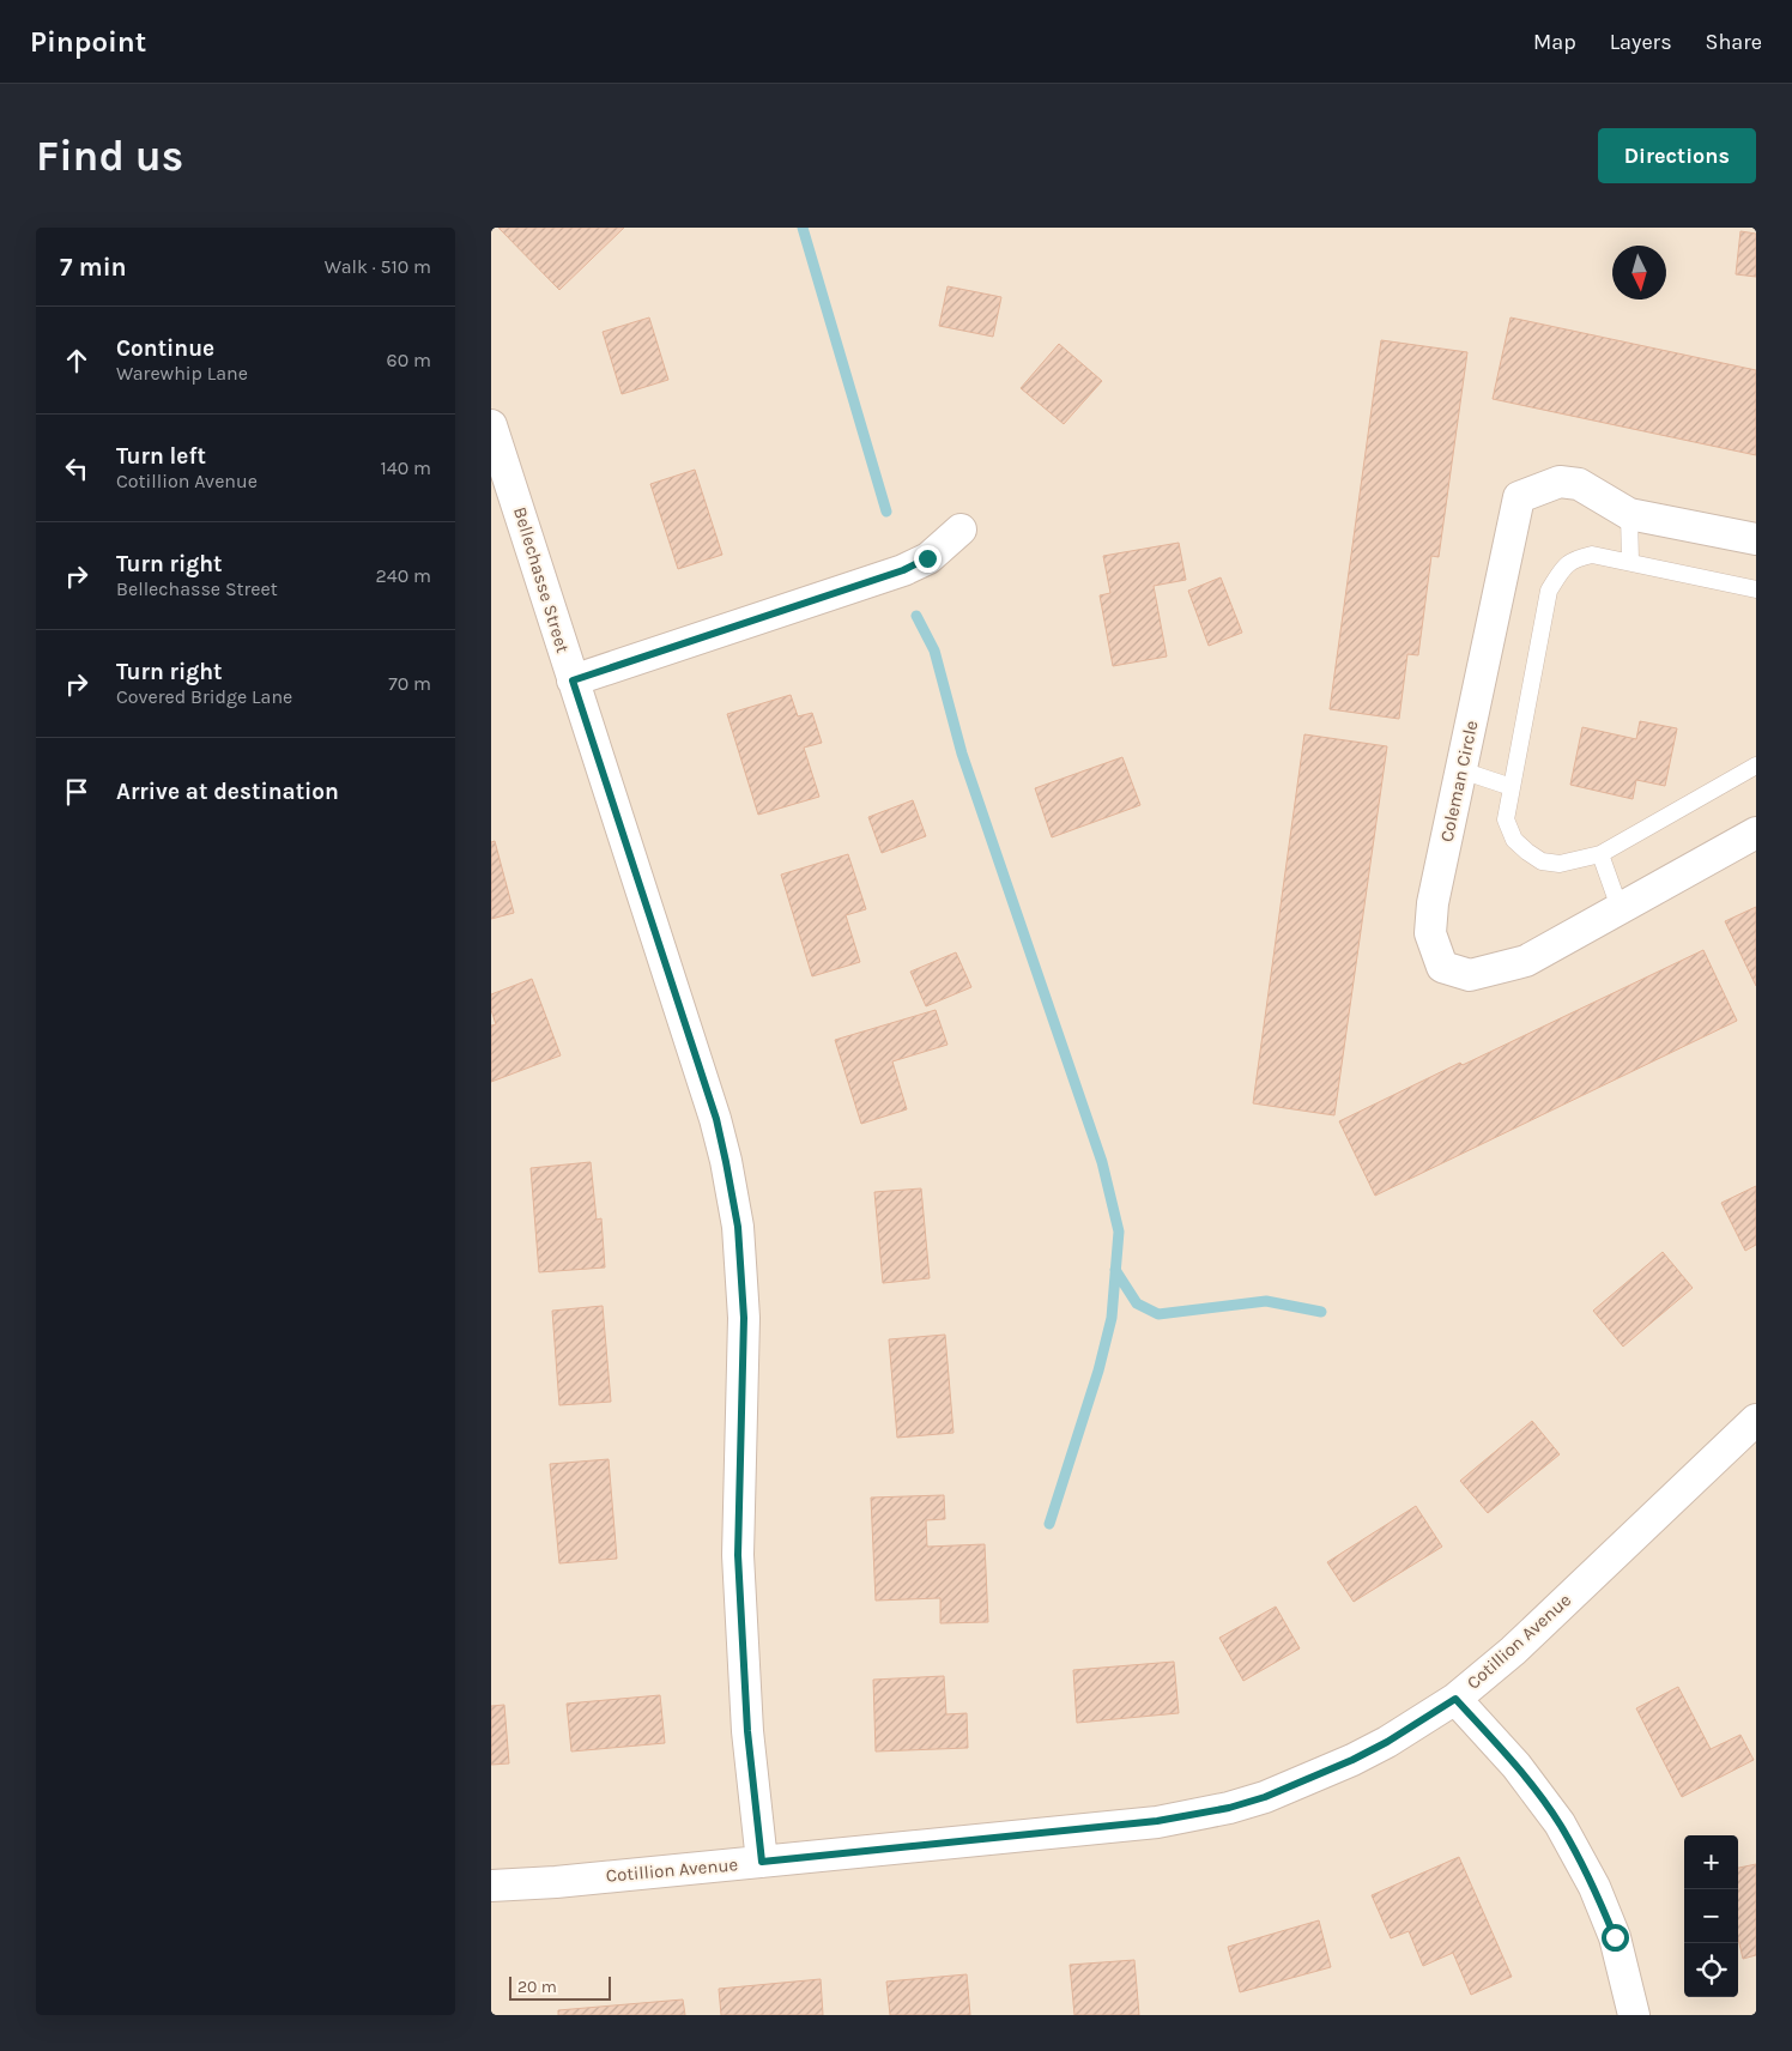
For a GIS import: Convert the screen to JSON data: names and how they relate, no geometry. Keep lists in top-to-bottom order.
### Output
{
  "streets": {
    "street": ["Bellechasse Street", "Coleman Circle", "Cotillion Avenue"]
  },
  "crossings": [
    ["Bellechasse Street", "Cotillion Avenue"]
  ],
  "scale_bar": "20 m",
  "north": "bottom",
  "page": {
    "header": "Pinpoint",
    "nav": ["Map", "Layers", "Share"],
    "buttons": "Directions",
    "title": "Find us",
    "heading": ["7 min", "Walk · 510 m"],
    "list": [
      ["Continue", "Warewhip Lane", "60 m"],
      ["Turn left", "Cotillion Avenue", "140 m"],
      ["Turn right", "Bellechasse Street", "240 m"],
      ["Turn right", "Covered Bridge Lane", "70 m"],
      "Arrive at destination"
    ],
    "map_buttons": ["+", "−"],
    "scale": "20 m"
  }
}
